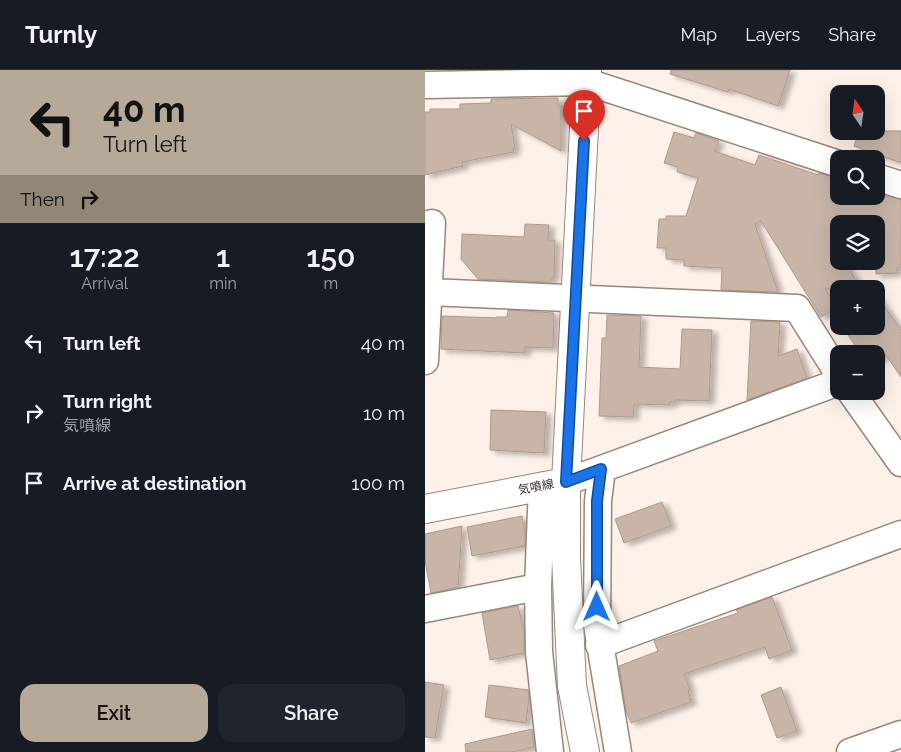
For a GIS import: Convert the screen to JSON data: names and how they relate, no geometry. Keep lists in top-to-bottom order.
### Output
{
  "streets": {
    "street": ["気噴線"]
  },
  "north": "top",
  "page": {
    "header": "Turnly",
    "nav": ["Map", "Layers", "Share"],
    "turn": ["40 m", "Turn left"],
    "map_buttons": ["+", "−"],
    "then": "Then",
    "eta": [
      "17:22",
      "Arrival",
      "1",
      "min",
      "150",
      "m"
    ],
    "list": [
      {
        "name": "Turn left",
        "value": "40 m"
      },
      {
        "name": "Turn right",
        "note": "気噴線",
        "value": "10 m"
      },
      {
        "name": "Arrive at destination",
        "value": "100 m"
      }
    ],
    "buttons": ["Exit", "Share"]
  }
}
